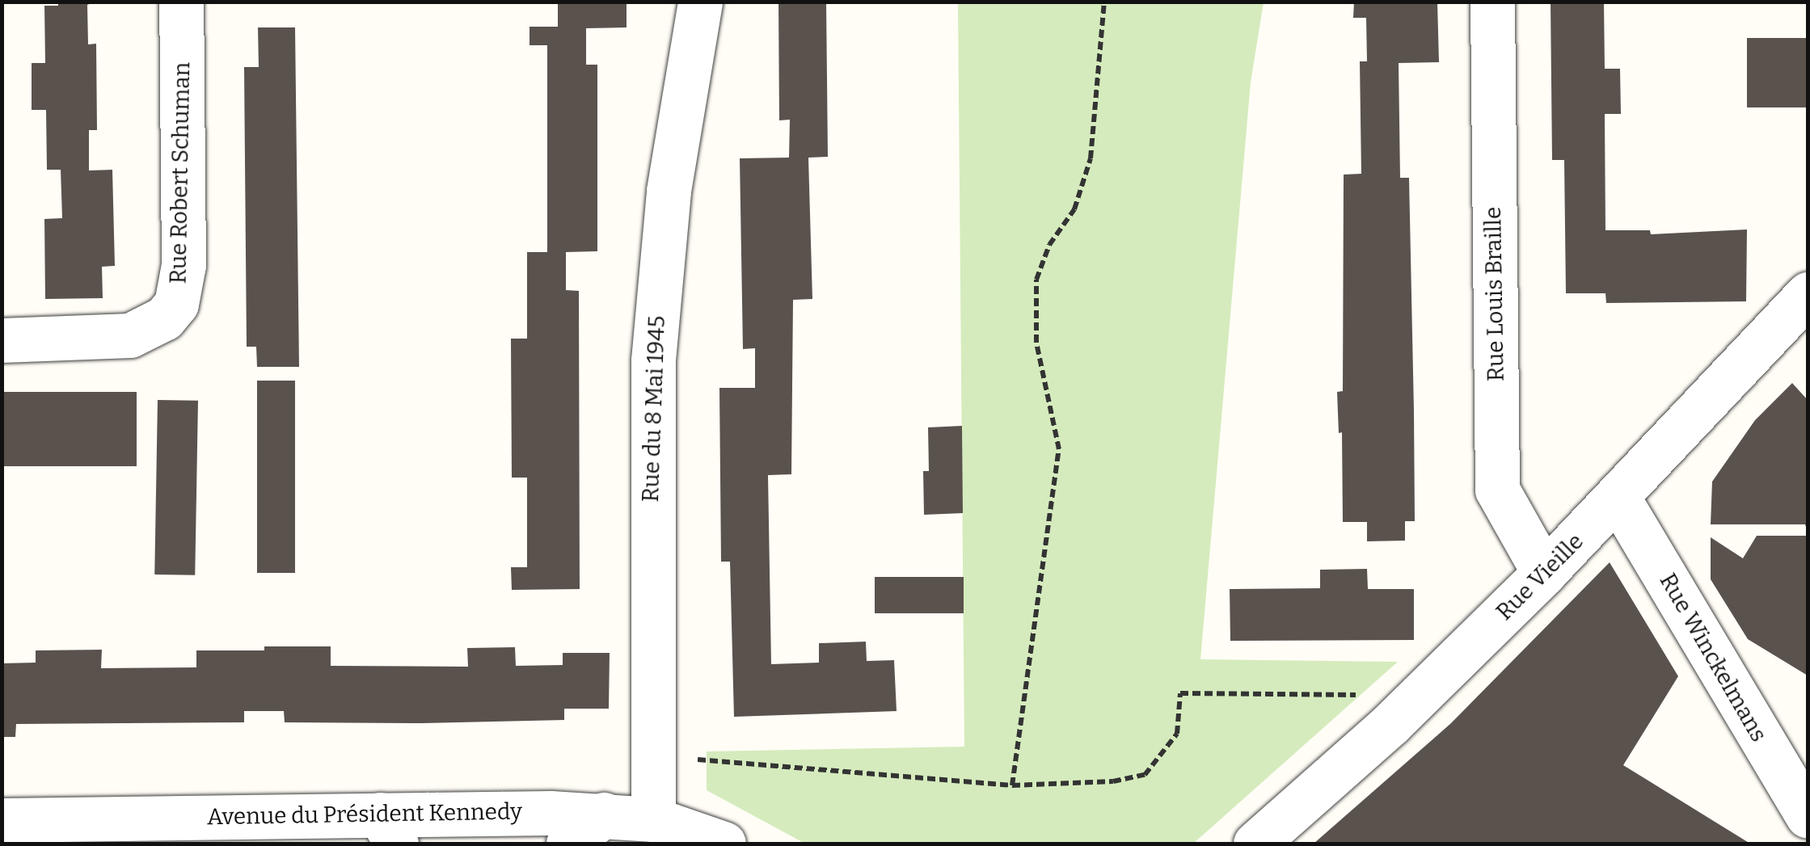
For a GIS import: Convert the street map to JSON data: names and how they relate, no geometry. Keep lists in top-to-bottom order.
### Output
{
  "streets": {
    "street": [
      "Rue Robert Schuman",
      "Rue Louis Braille",
      "Rue du 8 Mai 1945",
      "Rue Vieille",
      "Rue Winckelmans",
      "Avenue du Président Kennedy"
    ]
  },
  "crossings": [
    ["Rue Louis Braille", "Rue Vieille"],
    ["Rue du 8 Mai 1945", "Avenue du Président Kennedy"],
    ["Rue Vieille", "Rue Winckelmans"]
  ]
}
